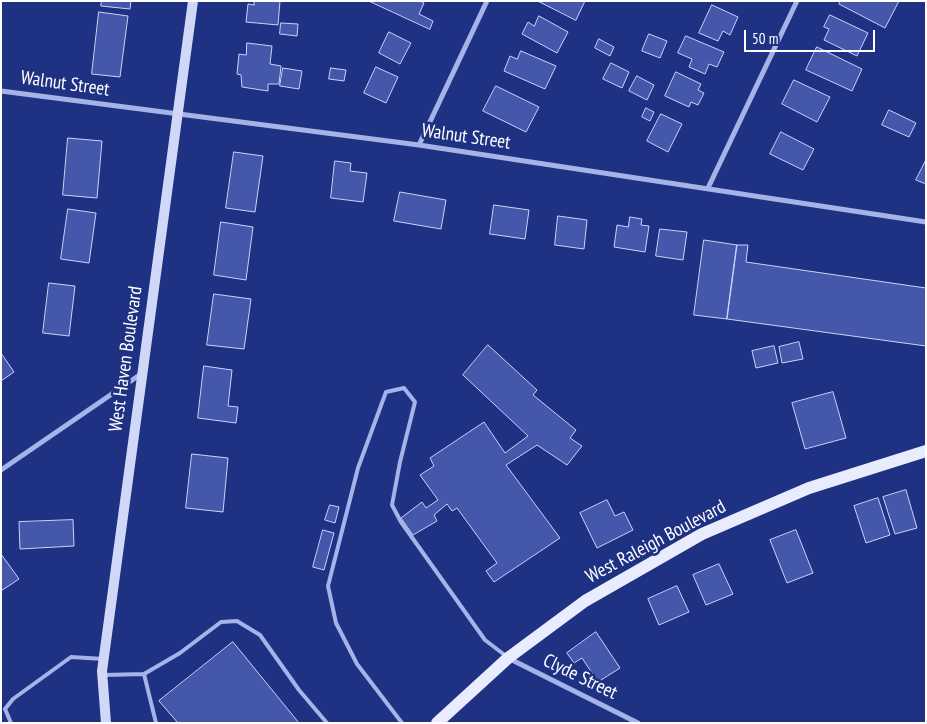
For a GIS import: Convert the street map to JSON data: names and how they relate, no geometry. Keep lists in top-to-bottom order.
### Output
{
  "streets": {
    "main road": ["West Raleigh Boulevard"],
    "street": ["Walnut Street", "West Haven Boulevard", "Clyde Street"]
  },
  "crossings": [
    ["Walnut Street", "West Haven Boulevard"],
    ["West Raleigh Boulevard", "Clyde Street"]
  ],
  "scale_bar": "50 m"
}
